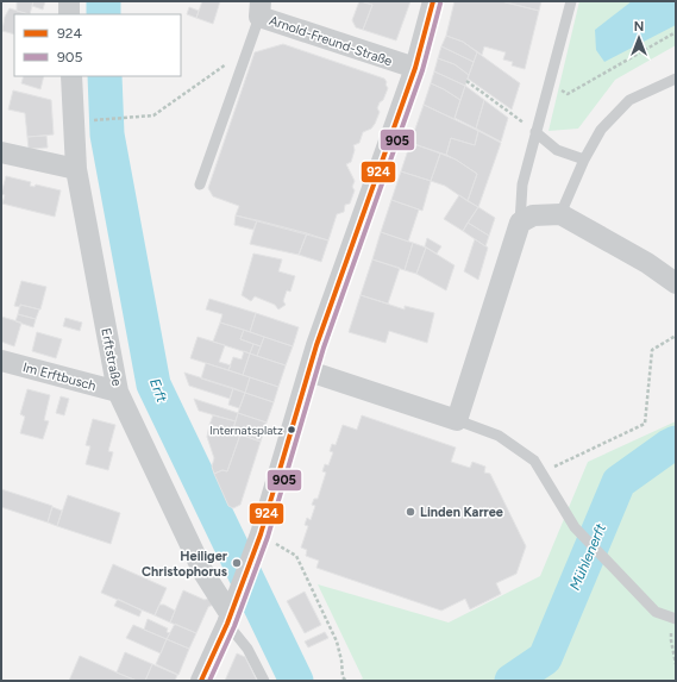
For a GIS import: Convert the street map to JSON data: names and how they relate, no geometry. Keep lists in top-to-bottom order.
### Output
{
  "streets": {
    "street": ["Arnold-Freund-Straße", "Erftstraße", "Im Erftbusch"]
  },
  "crossings": [
    ["Erftstraße", "Im Erftbusch"]
  ],
  "water": ["Erft", "Mühlenerft"],
  "places": ["Internatsplatz", "Linden Karree", "Heiliger Christophorus"],
  "lines": ["transit line 924", "transit line 905"],
  "legend": ["924", "905"],
  "north": "top"
}
